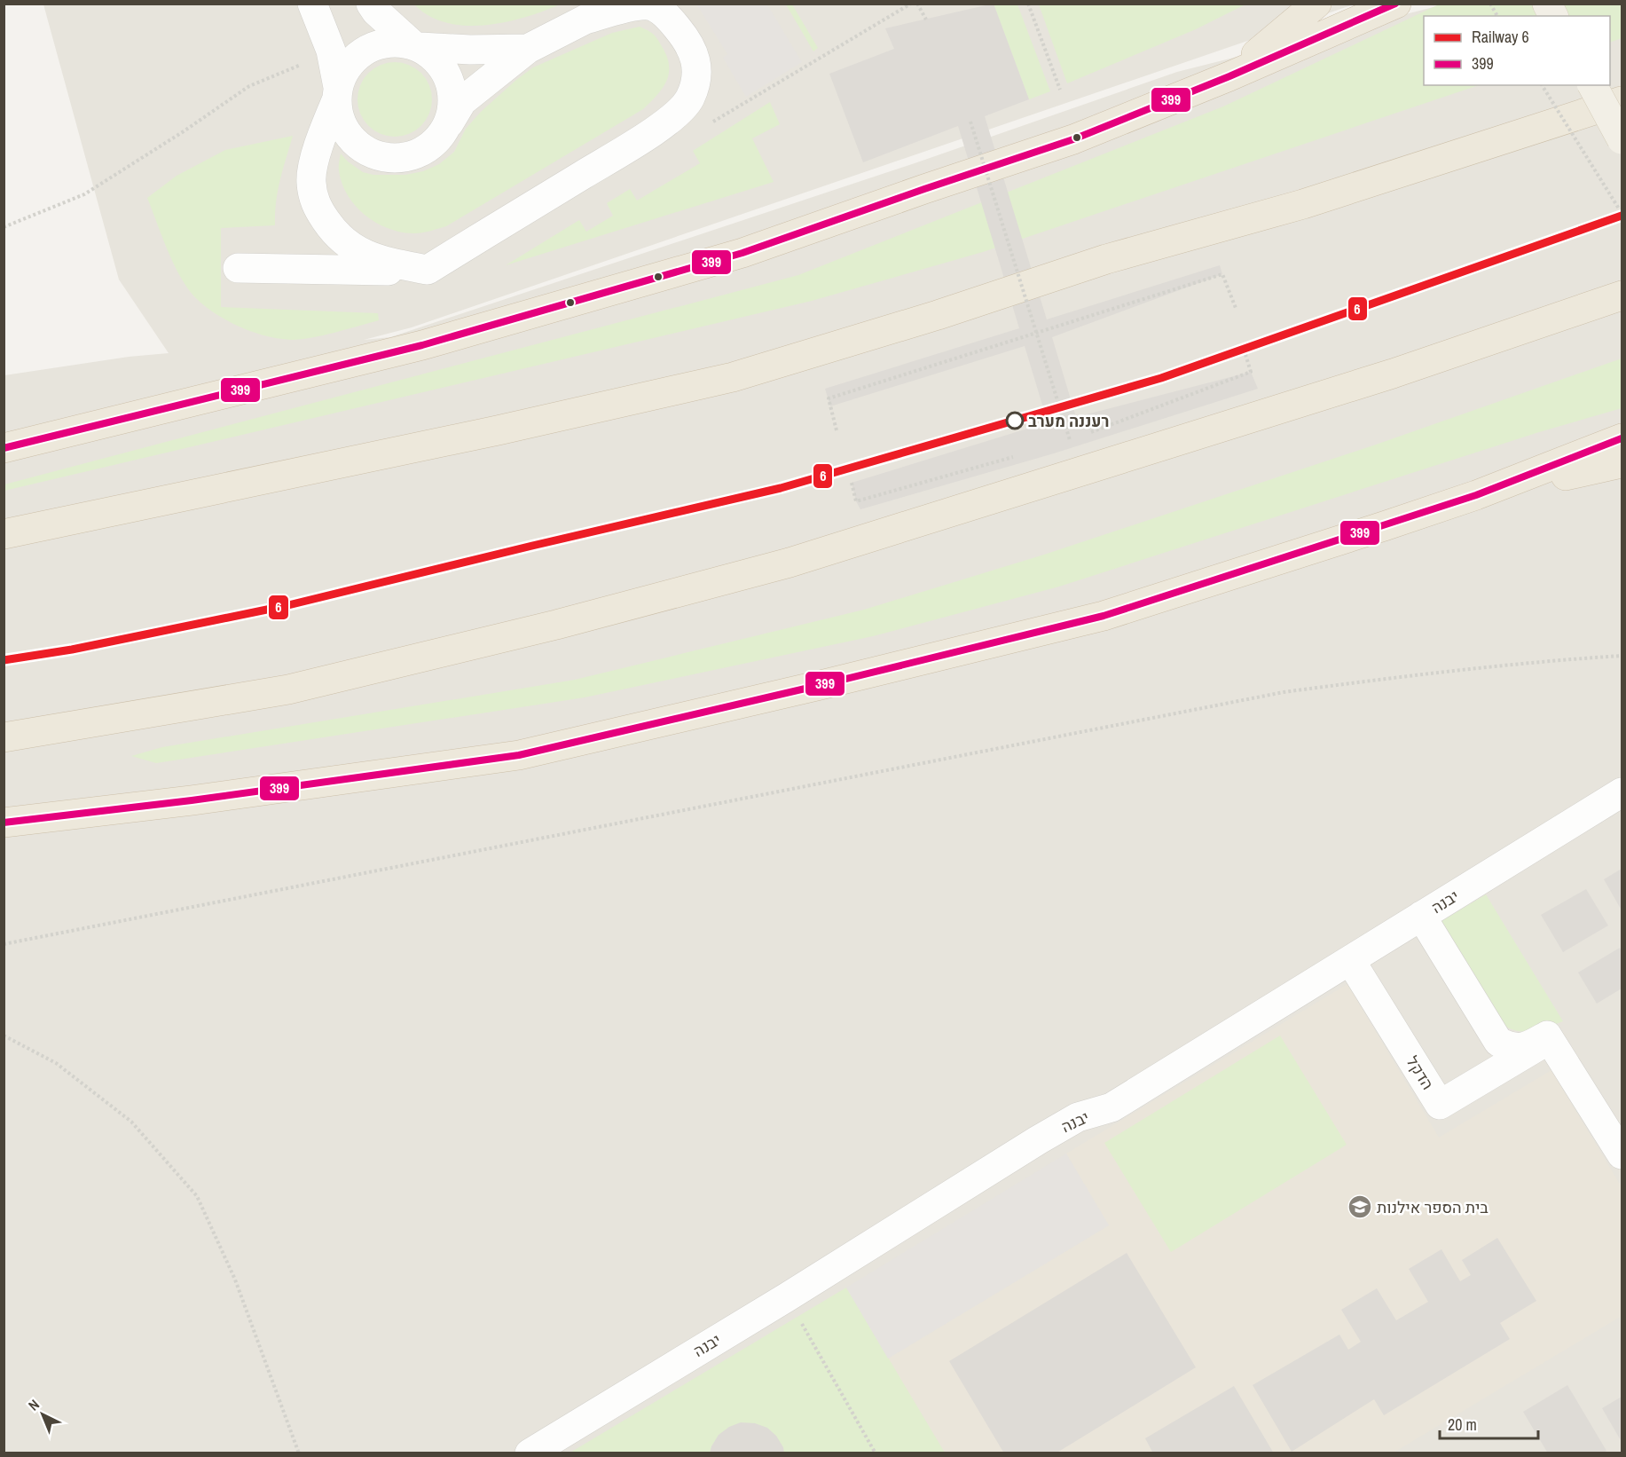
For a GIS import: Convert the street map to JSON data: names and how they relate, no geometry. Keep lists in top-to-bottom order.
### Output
{
  "streets": {
    "street": ["יבנה", "הדקל"]
  },
  "crossings": [
    ["יבנה", "הדקל"]
  ],
  "places": {
    "other": ["רעננה מערב"],
    "school or university": ["בית הספר אילנות"]
  },
  "lines": ["transit line 399", "rail line 6"],
  "legend": ["Railway 6", "399"],
  "scale_bar": "20 m",
  "north": "top left"
}
